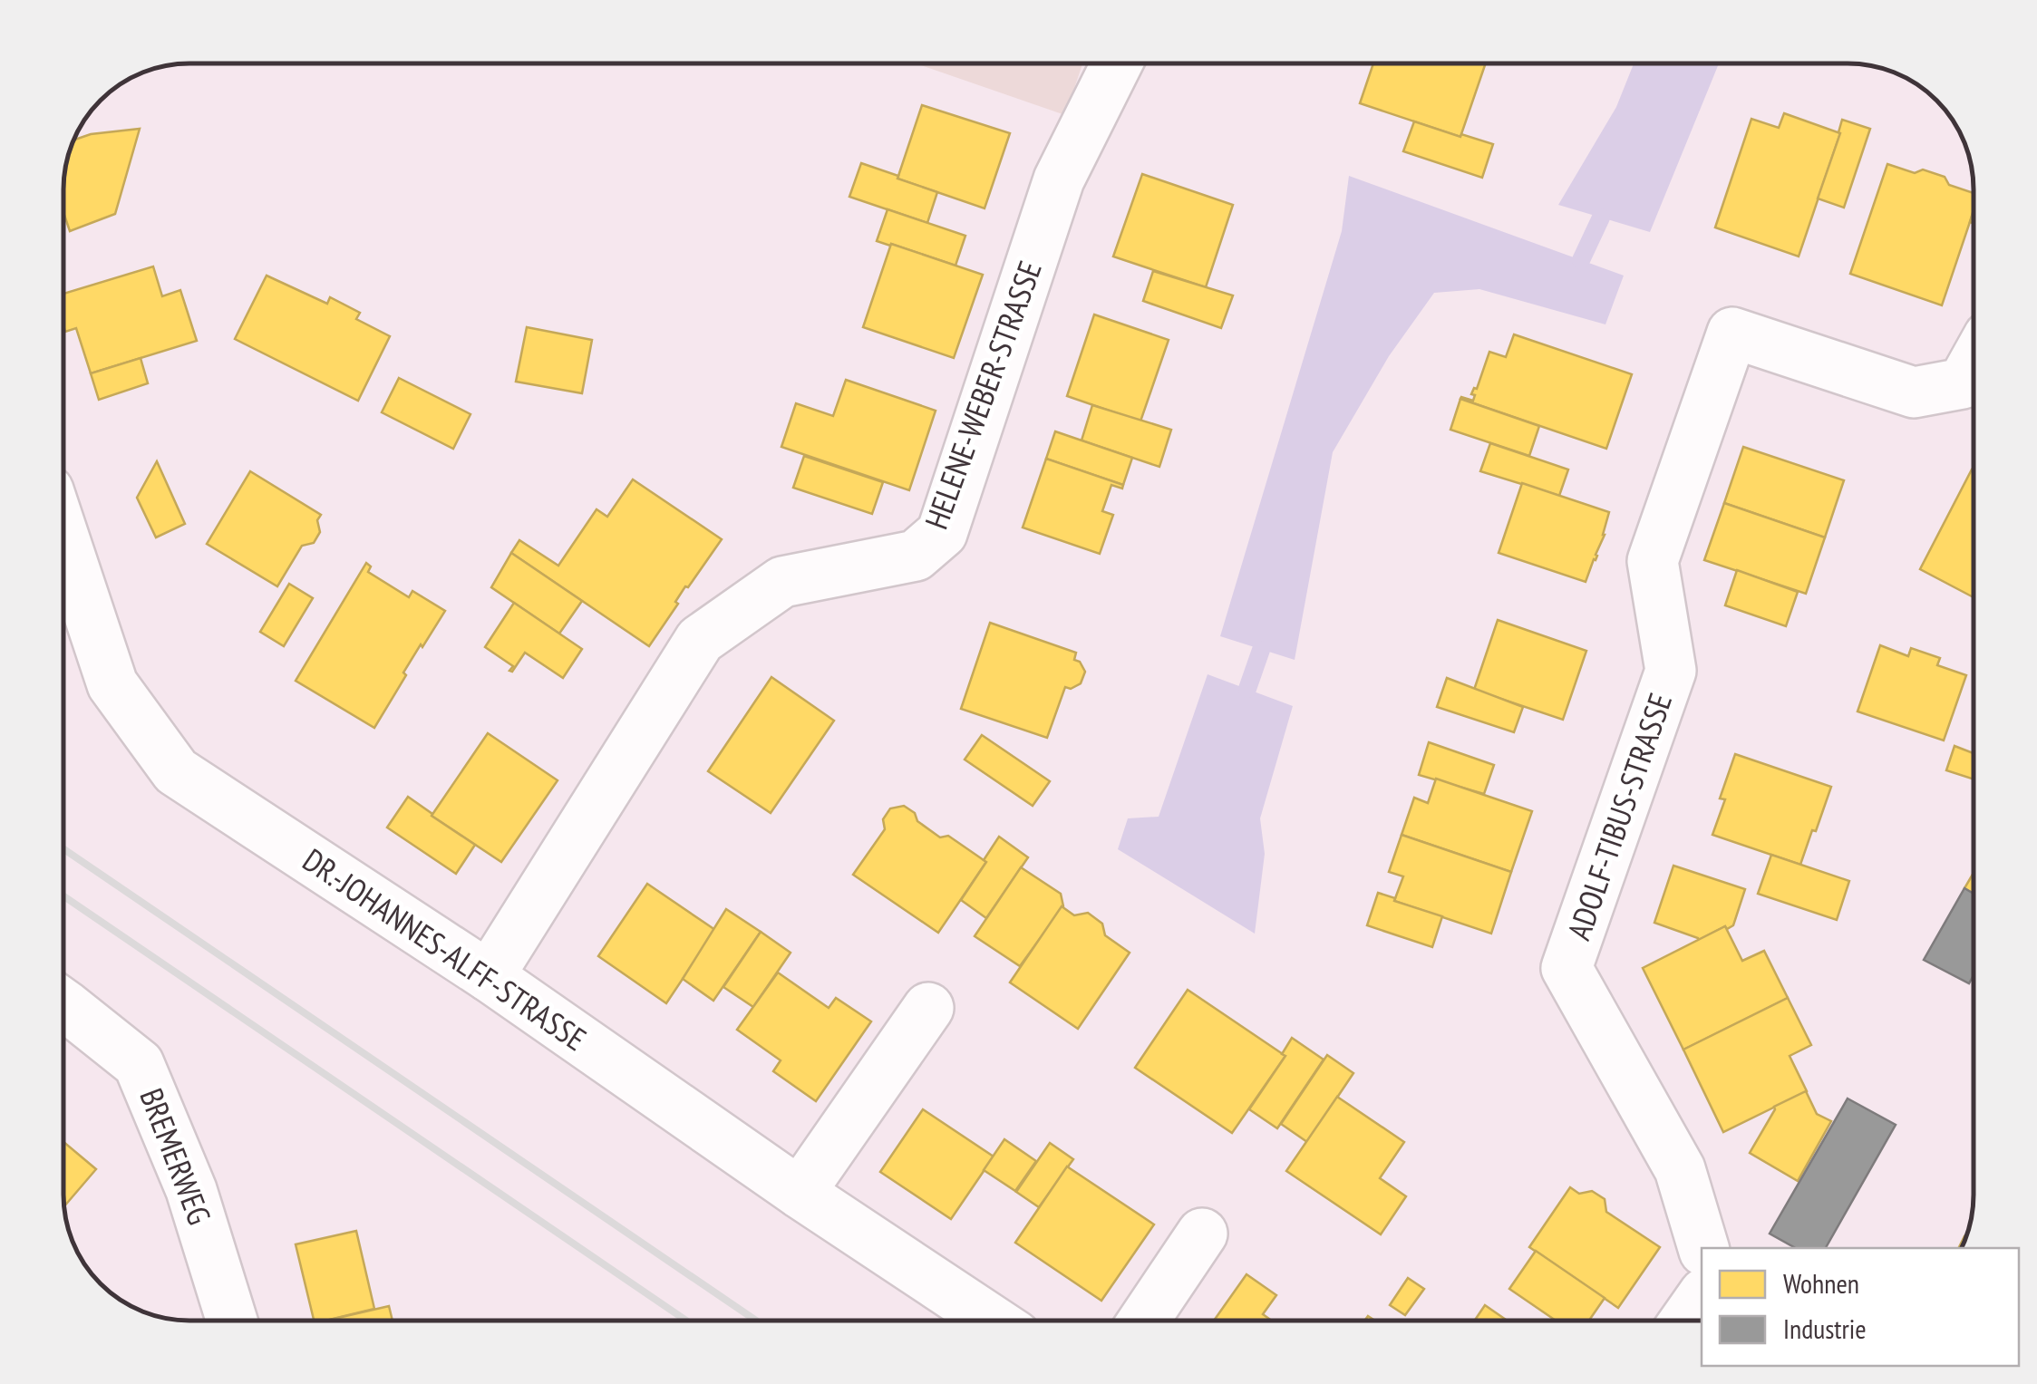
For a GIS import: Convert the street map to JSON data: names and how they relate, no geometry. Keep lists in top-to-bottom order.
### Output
{
  "streets": {
    "street": [
      "HELENE-WEBER-STRASSE",
      "ADOLF-TIBUS-STRASSE",
      "DR.-JOHANNES-ALFF-STRASSE",
      "BREMERWEG"
    ]
  },
  "crossings": [
    ["HELENE-WEBER-STRASSE", "DR.-JOHANNES-ALFF-STRASSE"]
  ],
  "legend": ["Wohnen", "Industrie"]
}
